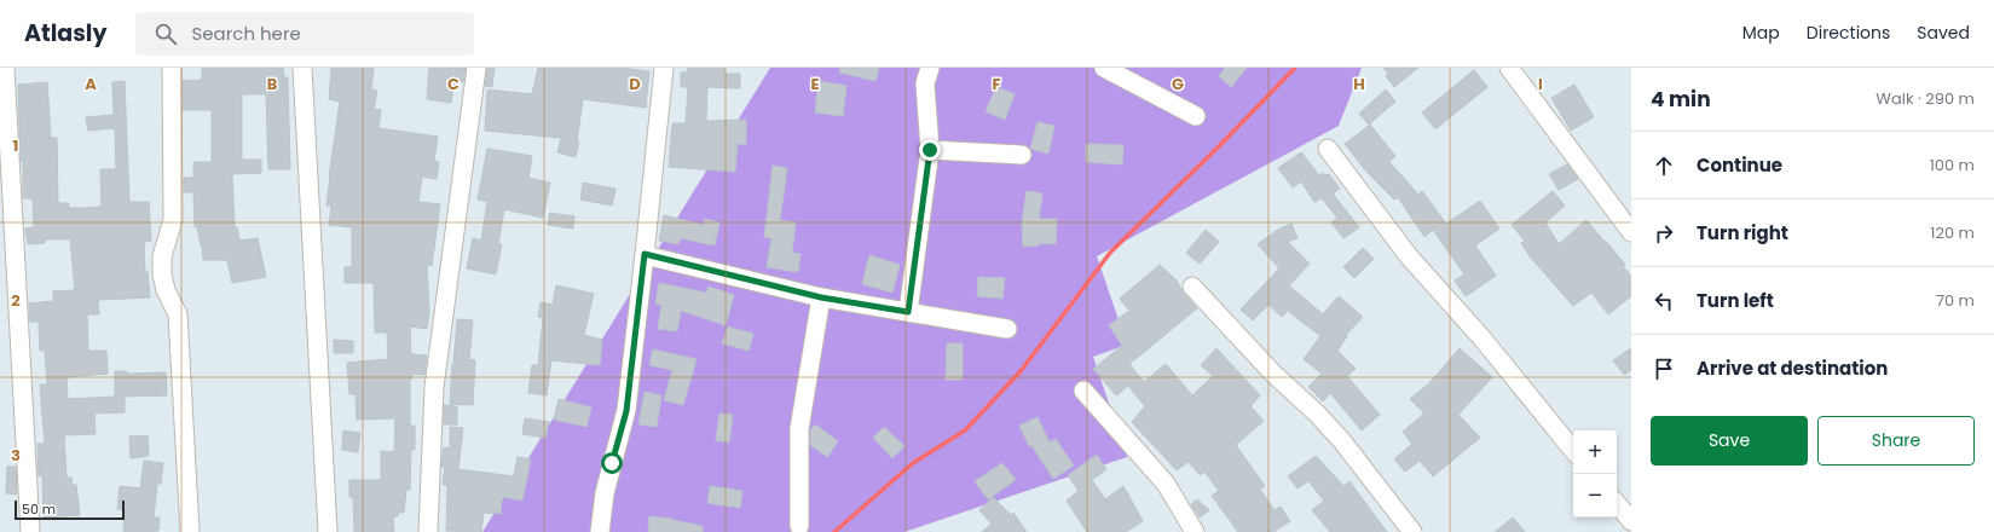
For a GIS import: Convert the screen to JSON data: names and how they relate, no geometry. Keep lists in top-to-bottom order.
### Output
{
  "scale_bar": "50 m",
  "page": {
    "header": "Atlasly",
    "search": "Search here",
    "nav": ["Map", "Directions", "Saved"],
    "heading": ["4 min", "Walk · 290 m"],
    "list": [
      ["Continue", "100 m"],
      ["Turn right", "120 m"],
      ["Turn left", "70 m"],
      "Arrive at destination"
    ],
    "buttons": ["Save", "Share"],
    "map_buttons": ["+", "−"],
    "scale": "50 m"
  },
  "grid": {
    "columns": [
      "A",
      "B",
      "C",
      "D",
      "E",
      "F",
      "G",
      "H",
      "I"
    ],
    "rows": ["1", "2", "3"]
  }
}
